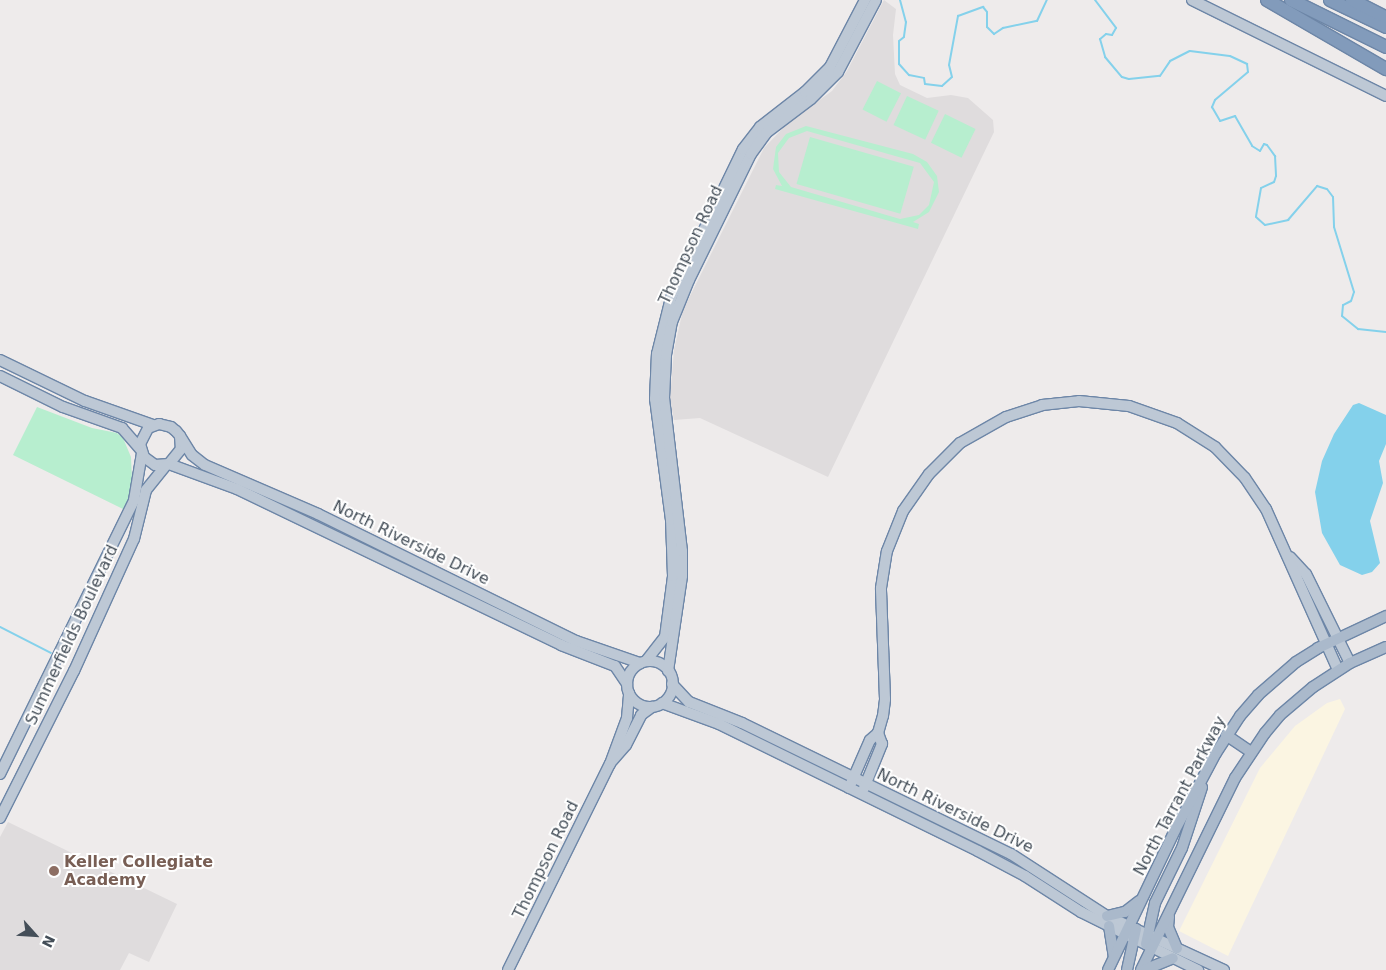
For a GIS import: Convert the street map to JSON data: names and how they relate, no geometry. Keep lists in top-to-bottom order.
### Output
{
  "streets": {
    "main road": ["North Tarrant Parkway"],
    "street": ["Thompson Road", "North Riverside Drive", "Summerfields Boulevard"]
  },
  "crossings": [
    ["Thompson Road", "North Riverside Drive"],
    ["North Riverside Drive", "Summerfields Boulevard"],
    ["North Riverside Drive", "North Tarrant Parkway"]
  ],
  "places": ["Keller Collegiate Academy"],
  "north": "bottom right"
}
